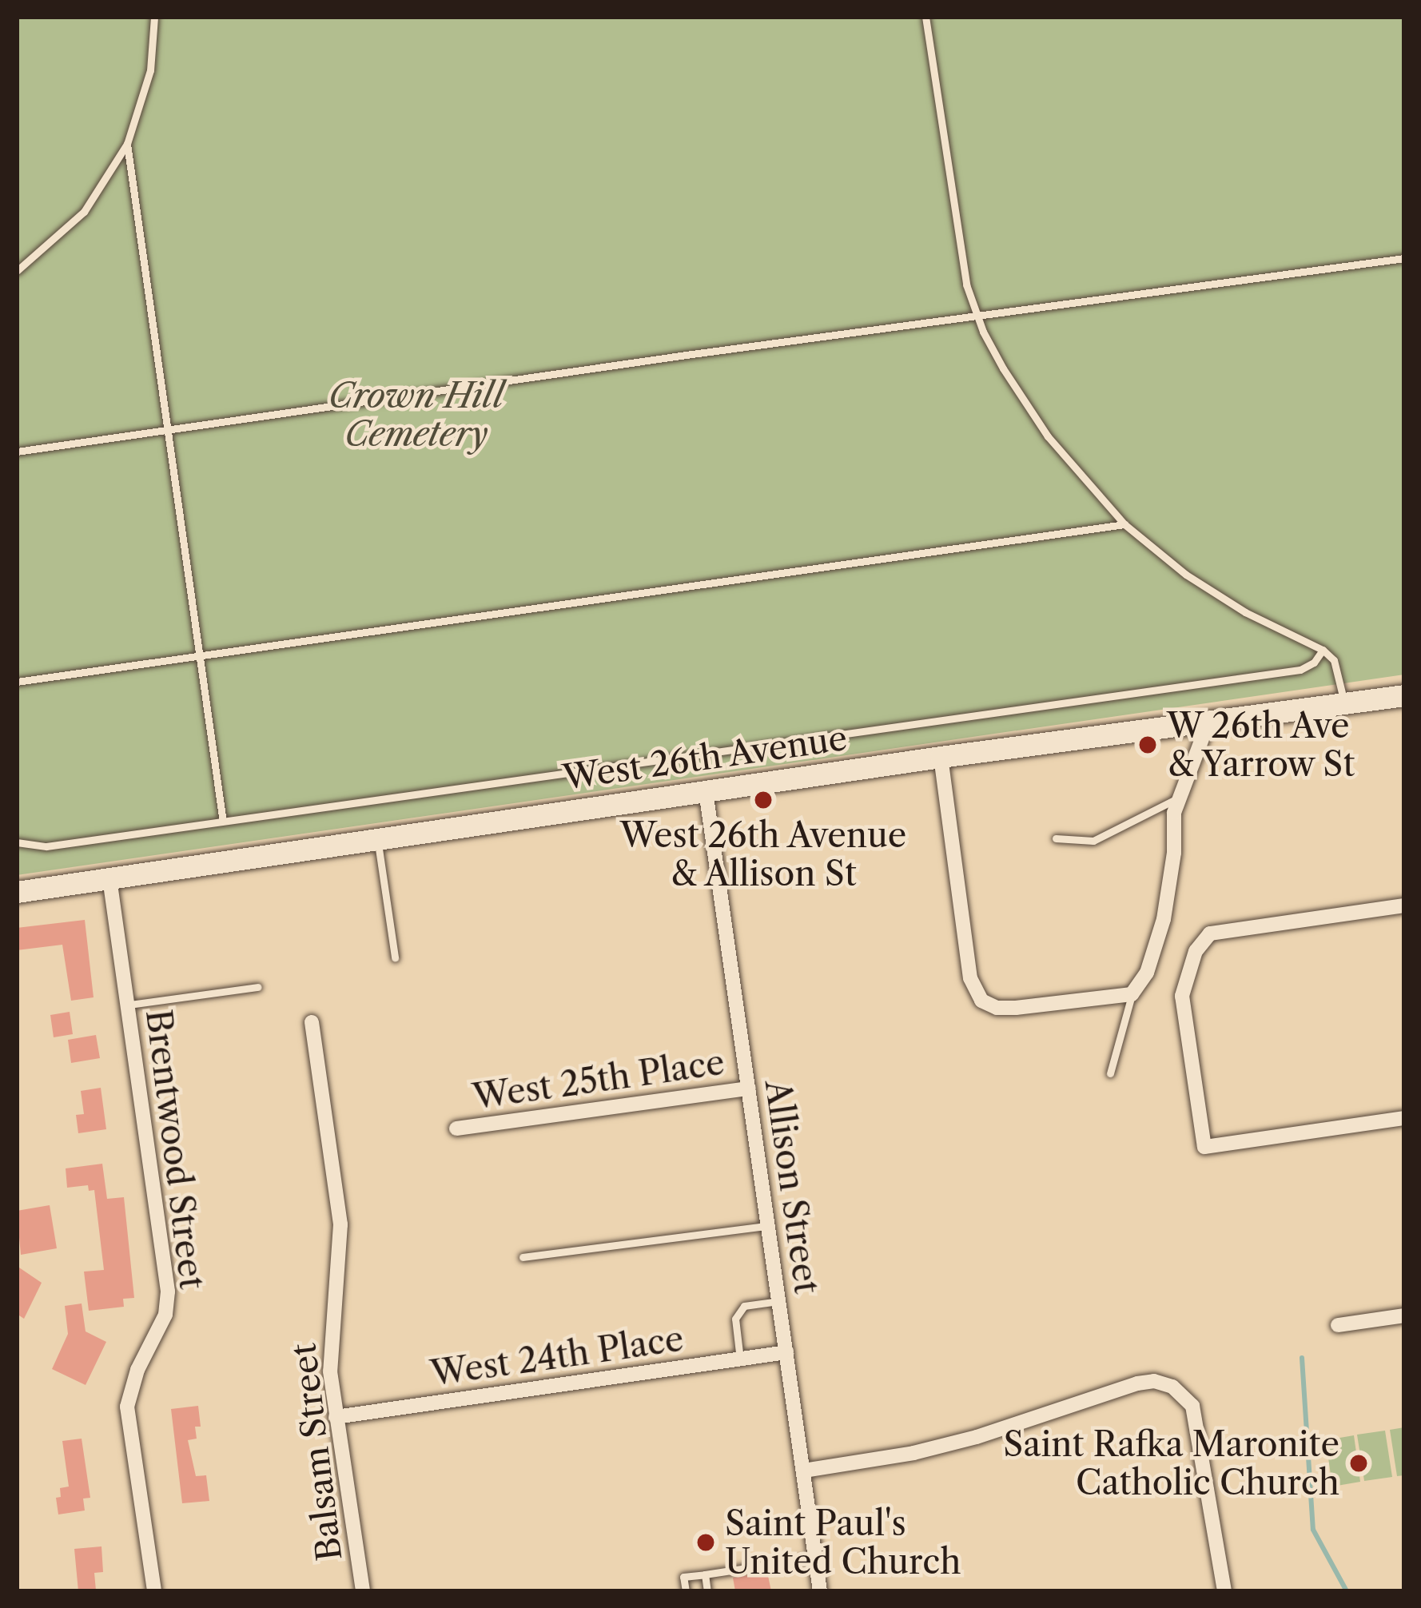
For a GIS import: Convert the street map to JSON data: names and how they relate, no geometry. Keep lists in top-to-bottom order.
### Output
{
  "streets": {
    "street": [
      "West 26th Avenue",
      "West 25th Place",
      "Brentwood Street",
      "Allison Street",
      "West 24th Place",
      "Balsam Street"
    ]
  },
  "crossings": [
    ["West 26th Avenue", "Brentwood Street"],
    ["West 26th Avenue", "Allison Street"],
    ["West 25th Place", "Allison Street"],
    ["Allison Street", "West 24th Place"],
    ["West 24th Place", "Balsam Street"]
  ],
  "parks": ["Crown Hill Cemetery"],
  "places": [
    "W 26th Ave & Yarrow St",
    "West 26th Avenue & Allison St",
    "Saint Rafka Maronite Catholic Church",
    "Saint Paul's United Church"
  ]
}
